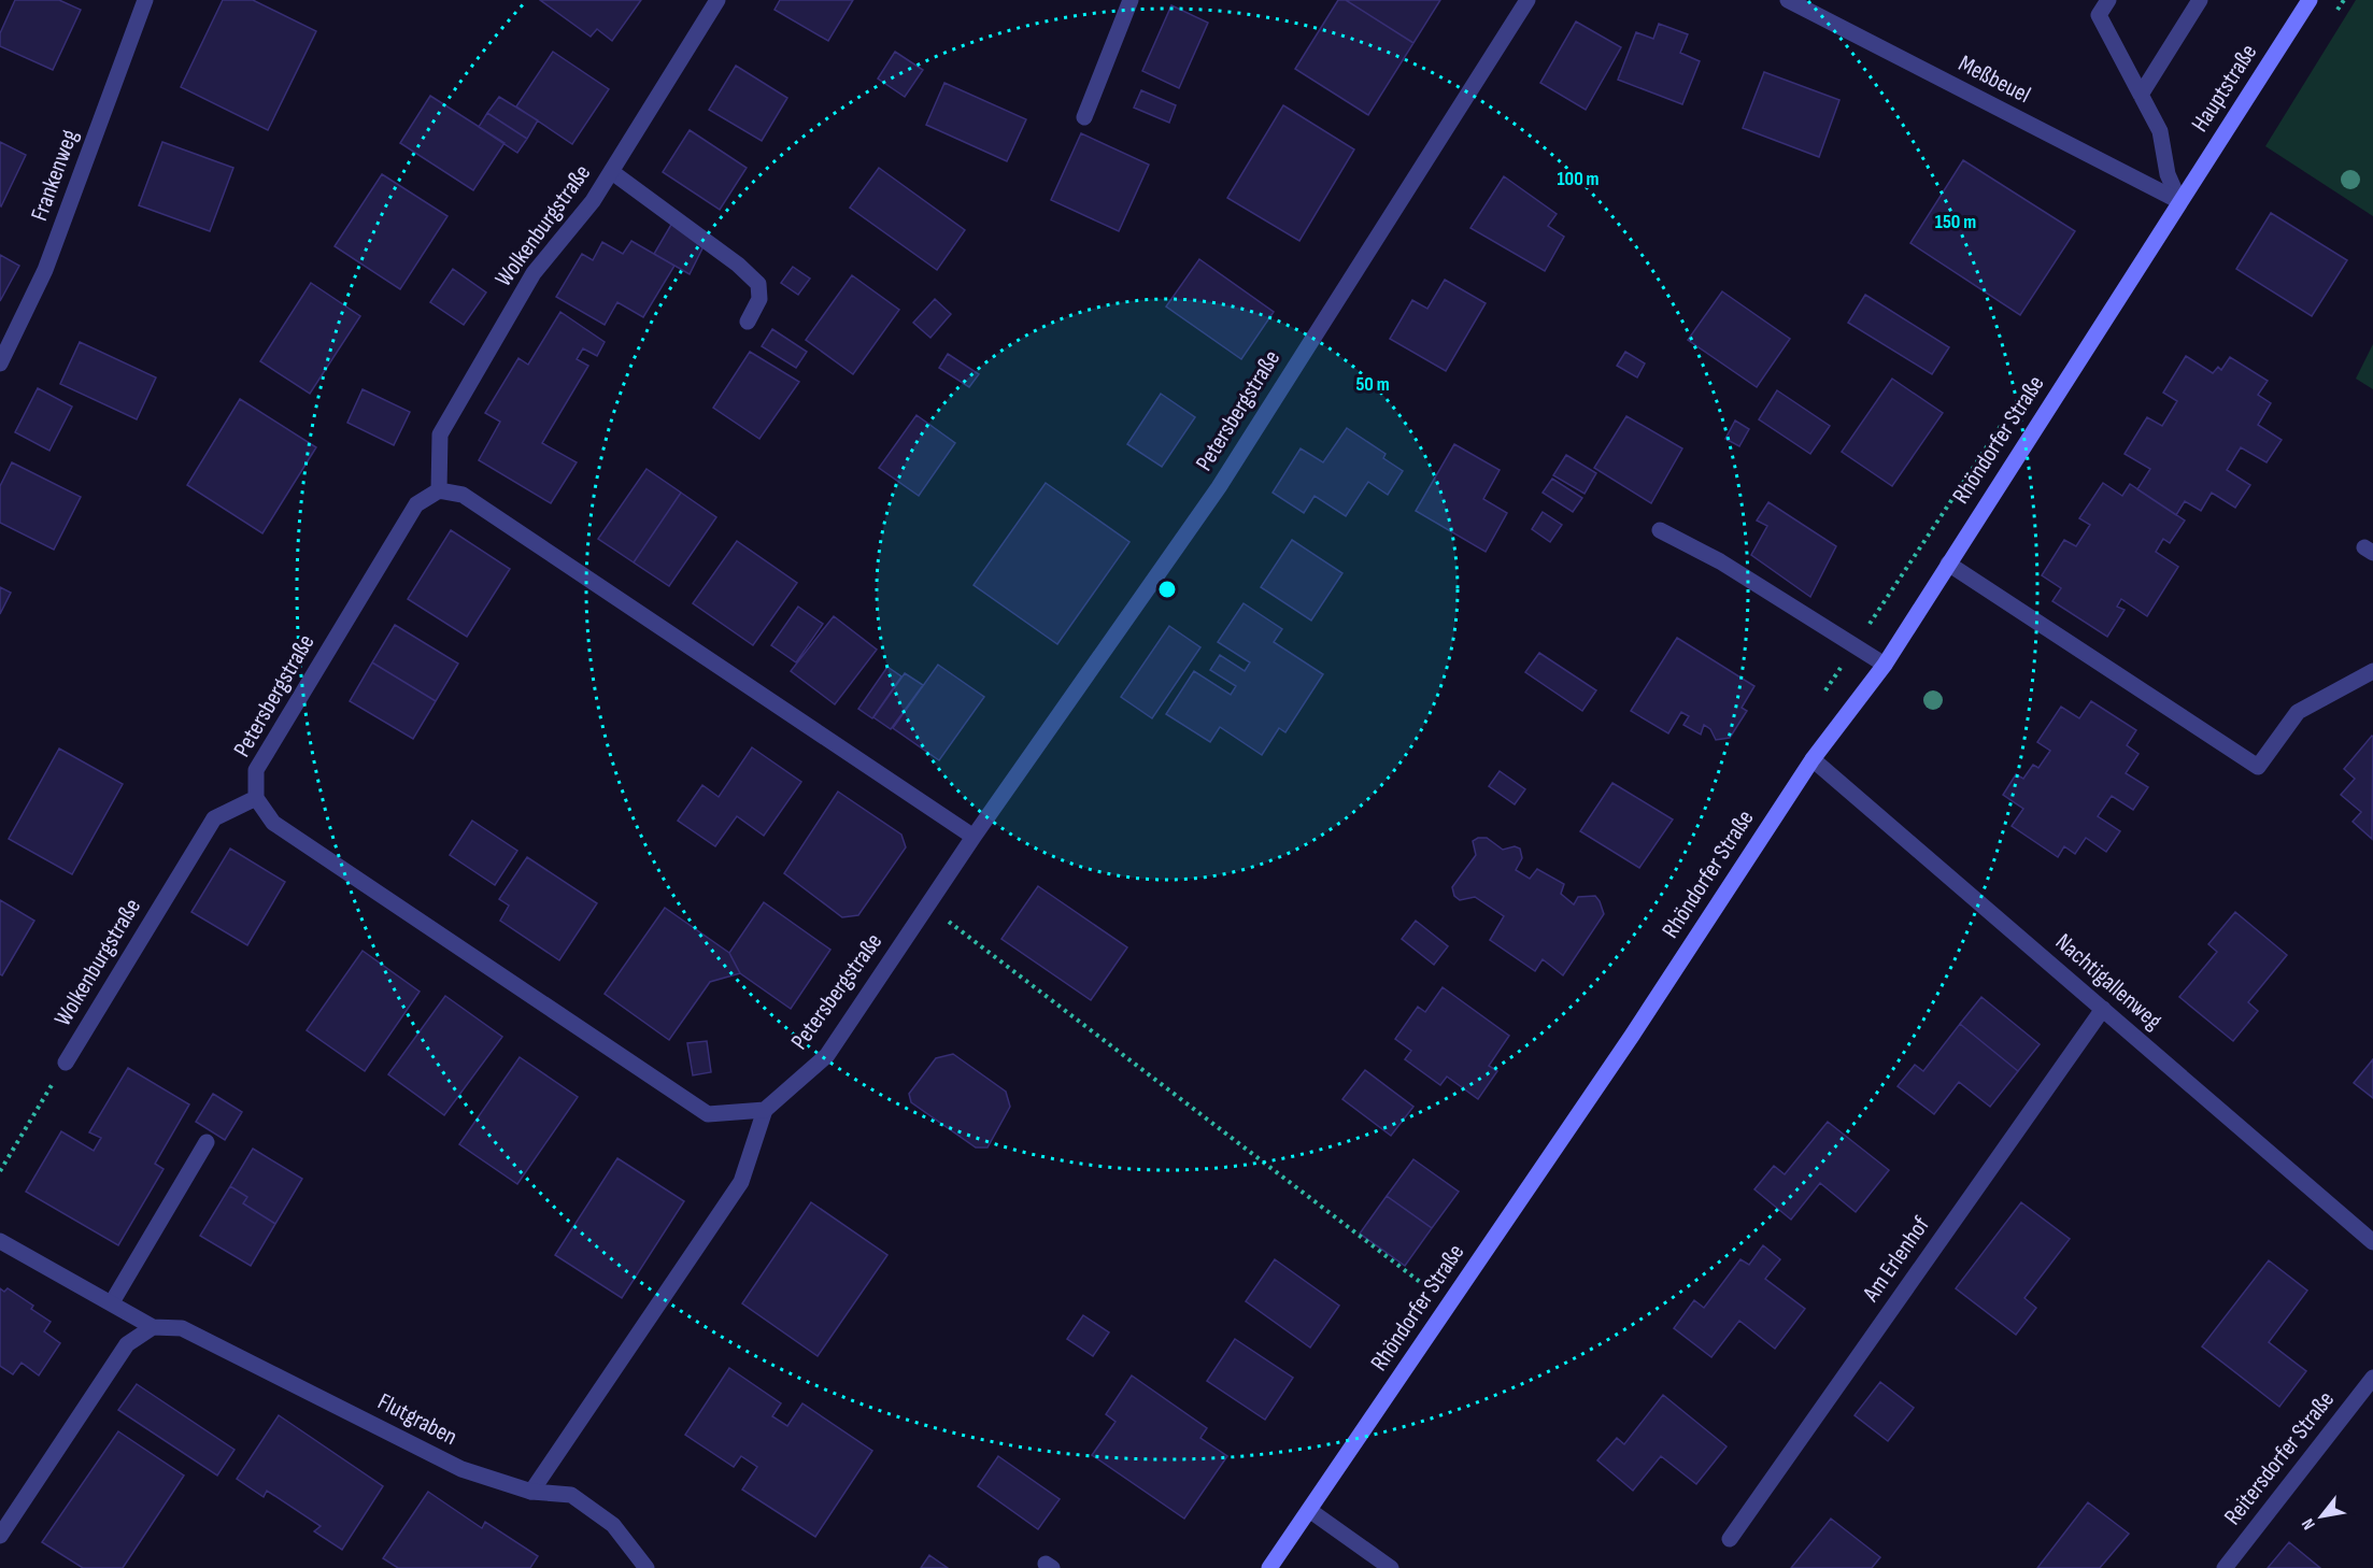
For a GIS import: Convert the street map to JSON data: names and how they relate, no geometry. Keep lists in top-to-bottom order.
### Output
{
  "streets": {
    "main road": ["Hauptstraße", "Rhöndorfer Straße"],
    "street": [
      "Meßbeuel",
      "Frankenweg",
      "Wolkenburgstraße",
      "Petersbergstraße",
      "Nachtigallenweg",
      "Am Erlenhof",
      "Flutgraben",
      "Reitersdorfer Straße"
    ]
  },
  "crossings": [
    ["Meßbeuel", "Hauptstraße"],
    ["Meßbeuel", "Rhöndorfer Straße"],
    ["Hauptstraße", "Rhöndorfer Straße"],
    ["Wolkenburgstraße", "Petersbergstraße"],
    ["Rhöndorfer Straße", "Nachtigallenweg"],
    ["Nachtigallenweg", "Am Erlenhof"]
  ],
  "north": "bottom left",
  "rings": ["100 m", "150 m", "50 m"]
}
